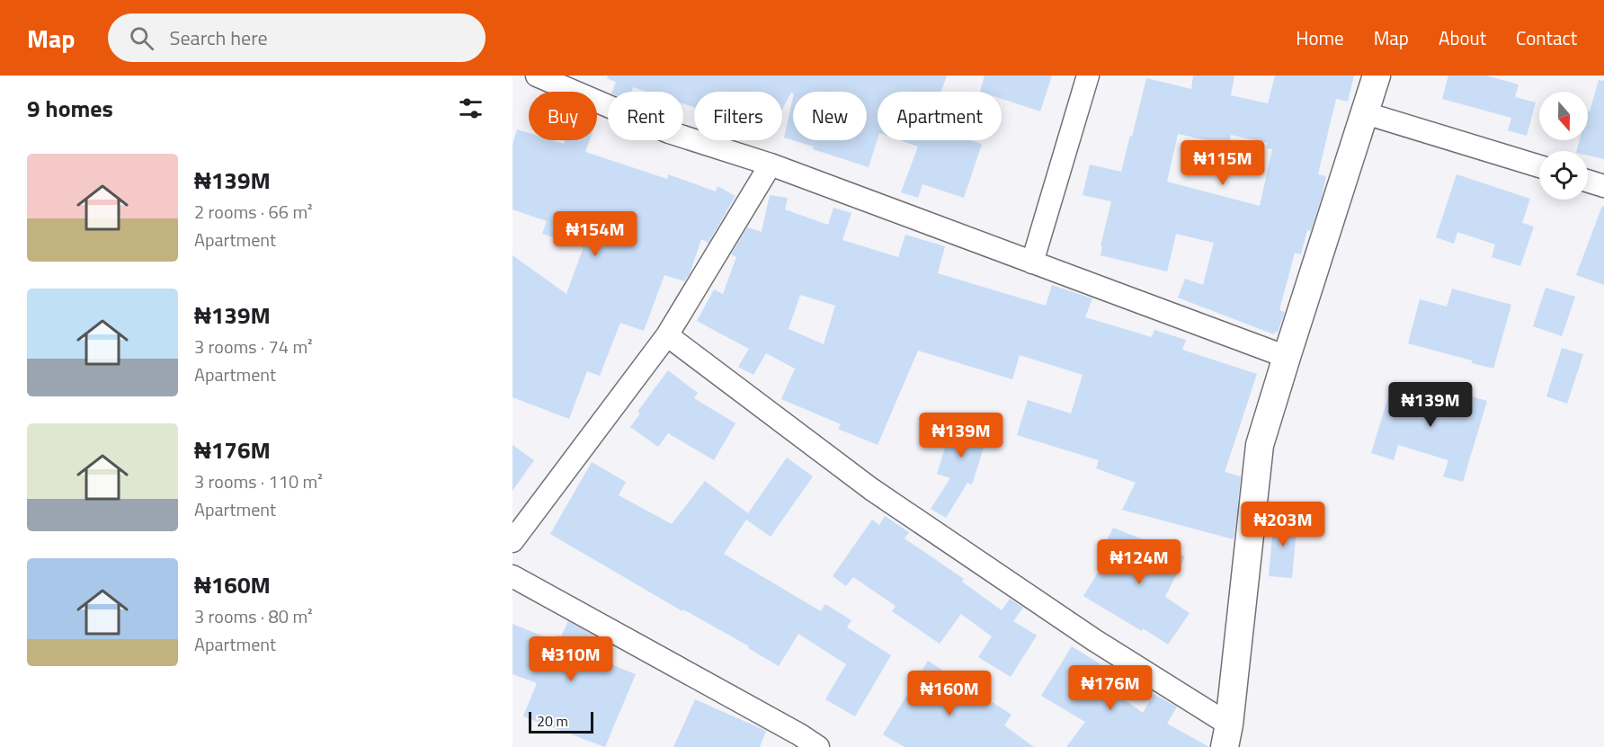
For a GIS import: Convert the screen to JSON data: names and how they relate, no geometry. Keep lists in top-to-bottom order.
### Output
{
  "scale_bar": "20 m",
  "north": "bottom",
  "page": {
    "header": "Map",
    "search": "Search here",
    "nav": [
      "Home",
      "Map",
      "About",
      "Contact"
    ],
    "heading": "9 homes",
    "chip": [
      "Buy",
      "Rent",
      "Filters",
      "New",
      "Apartment"
    ],
    "list": [
      {
        "name": "₦139M",
        "note": "2 rooms · 66 m² · Apartment"
      },
      {
        "name": "₦139M",
        "note": "3 rooms · 74 m² · Apartment"
      },
      {
        "name": "₦176M",
        "note": "3 rooms · 110 m² · Apartment"
      },
      {
        "name": "₦160M",
        "note": "3 rooms · 80 m² · Apartment"
      }
    ],
    "price": [
      "₦115M",
      "₦154M",
      "₦139M",
      "₦139M",
      "₦203M",
      "₦124M",
      "₦310M",
      "₦176M",
      "₦160M"
    ],
    "scale": "20 m"
  }
}
